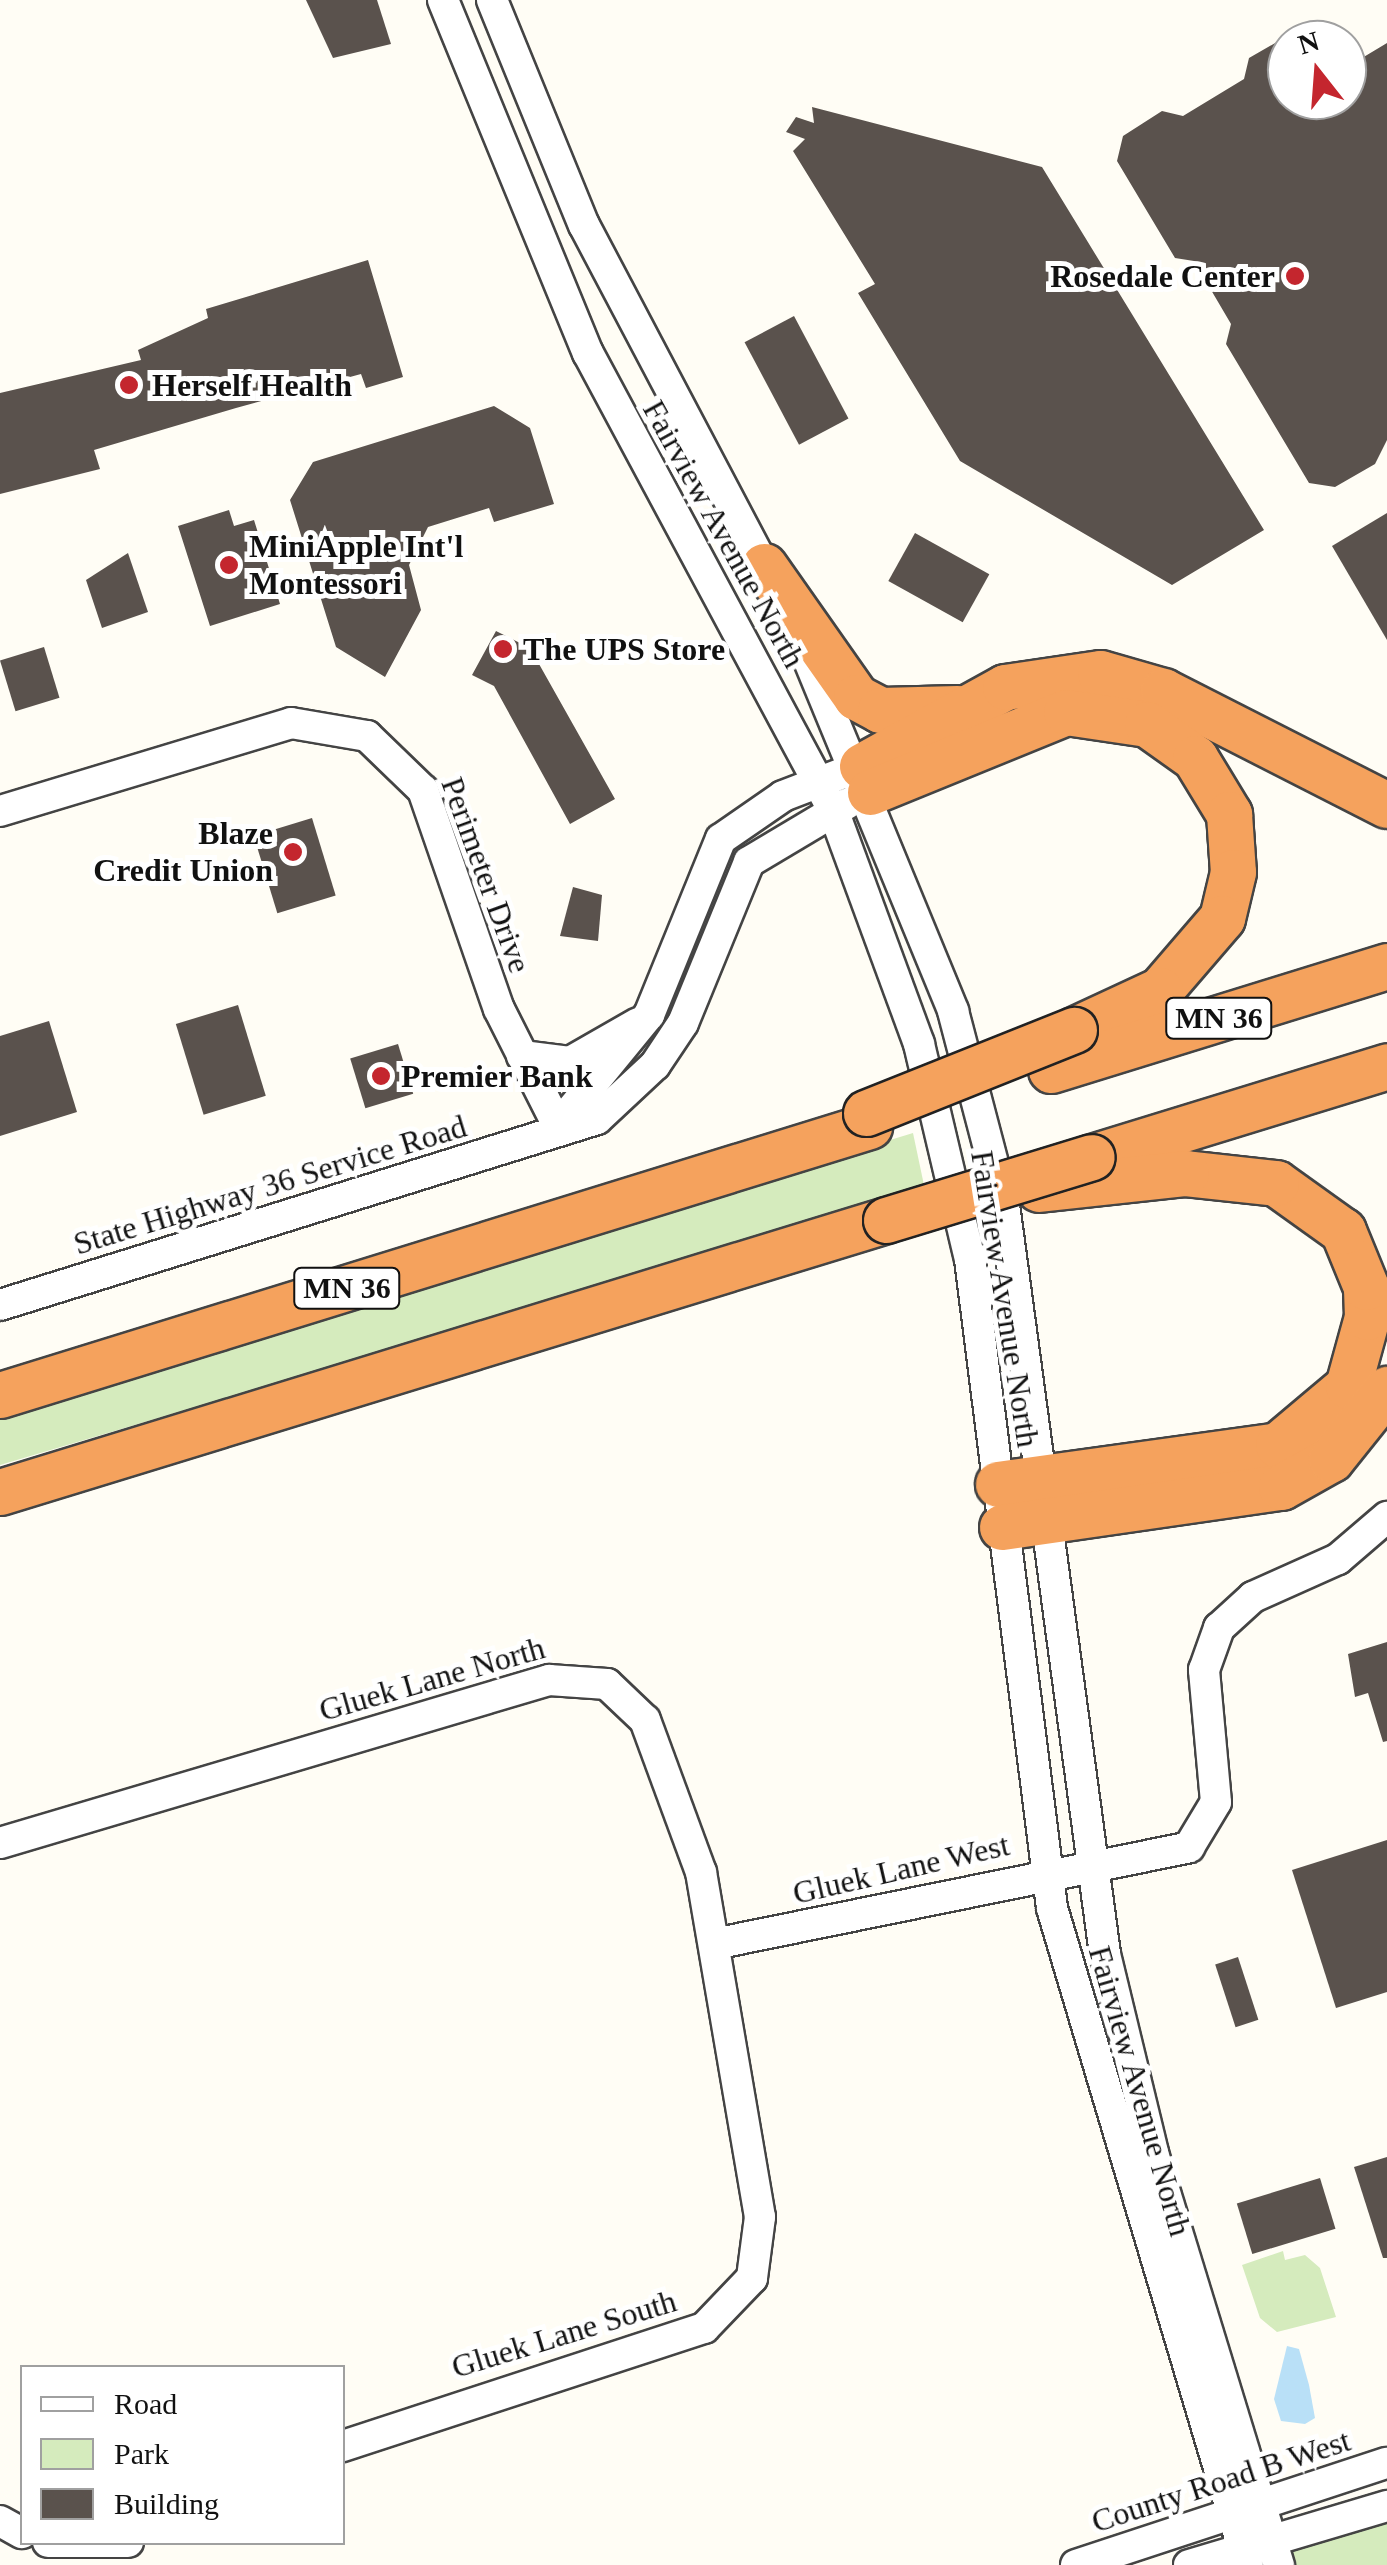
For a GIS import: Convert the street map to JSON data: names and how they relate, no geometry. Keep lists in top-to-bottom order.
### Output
{
  "streets": {
    "highway": ["MN 36"],
    "street": [
      "Fairview Avenue North",
      "Perimeter Drive",
      "State Highway 36 Service Road",
      "Gluek Lane North",
      "Gluek Lane West",
      "Gluek Lane South",
      "County Road B West"
    ]
  },
  "crossings": [
    ["Fairview Avenue North", "State Highway 36 Service Road"],
    ["Fairview Avenue North", "Gluek Lane West"],
    ["Fairview Avenue North", "County Road B West"],
    ["Perimeter Drive", "State Highway 36 Service Road"],
    ["Gluek Lane North", "Gluek Lane West"],
    ["Gluek Lane North", "Gluek Lane South"],
    ["Gluek Lane West", "Gluek Lane South"]
  ],
  "places": [
    "Rosedale Center",
    "Herself Health",
    "MiniApple Int'l Montessori",
    "The UPS Store",
    "Blaze Credit Union",
    "Premier Bank"
  ],
  "legend": ["Road", "Park", "Building"],
  "north": "top"
}
